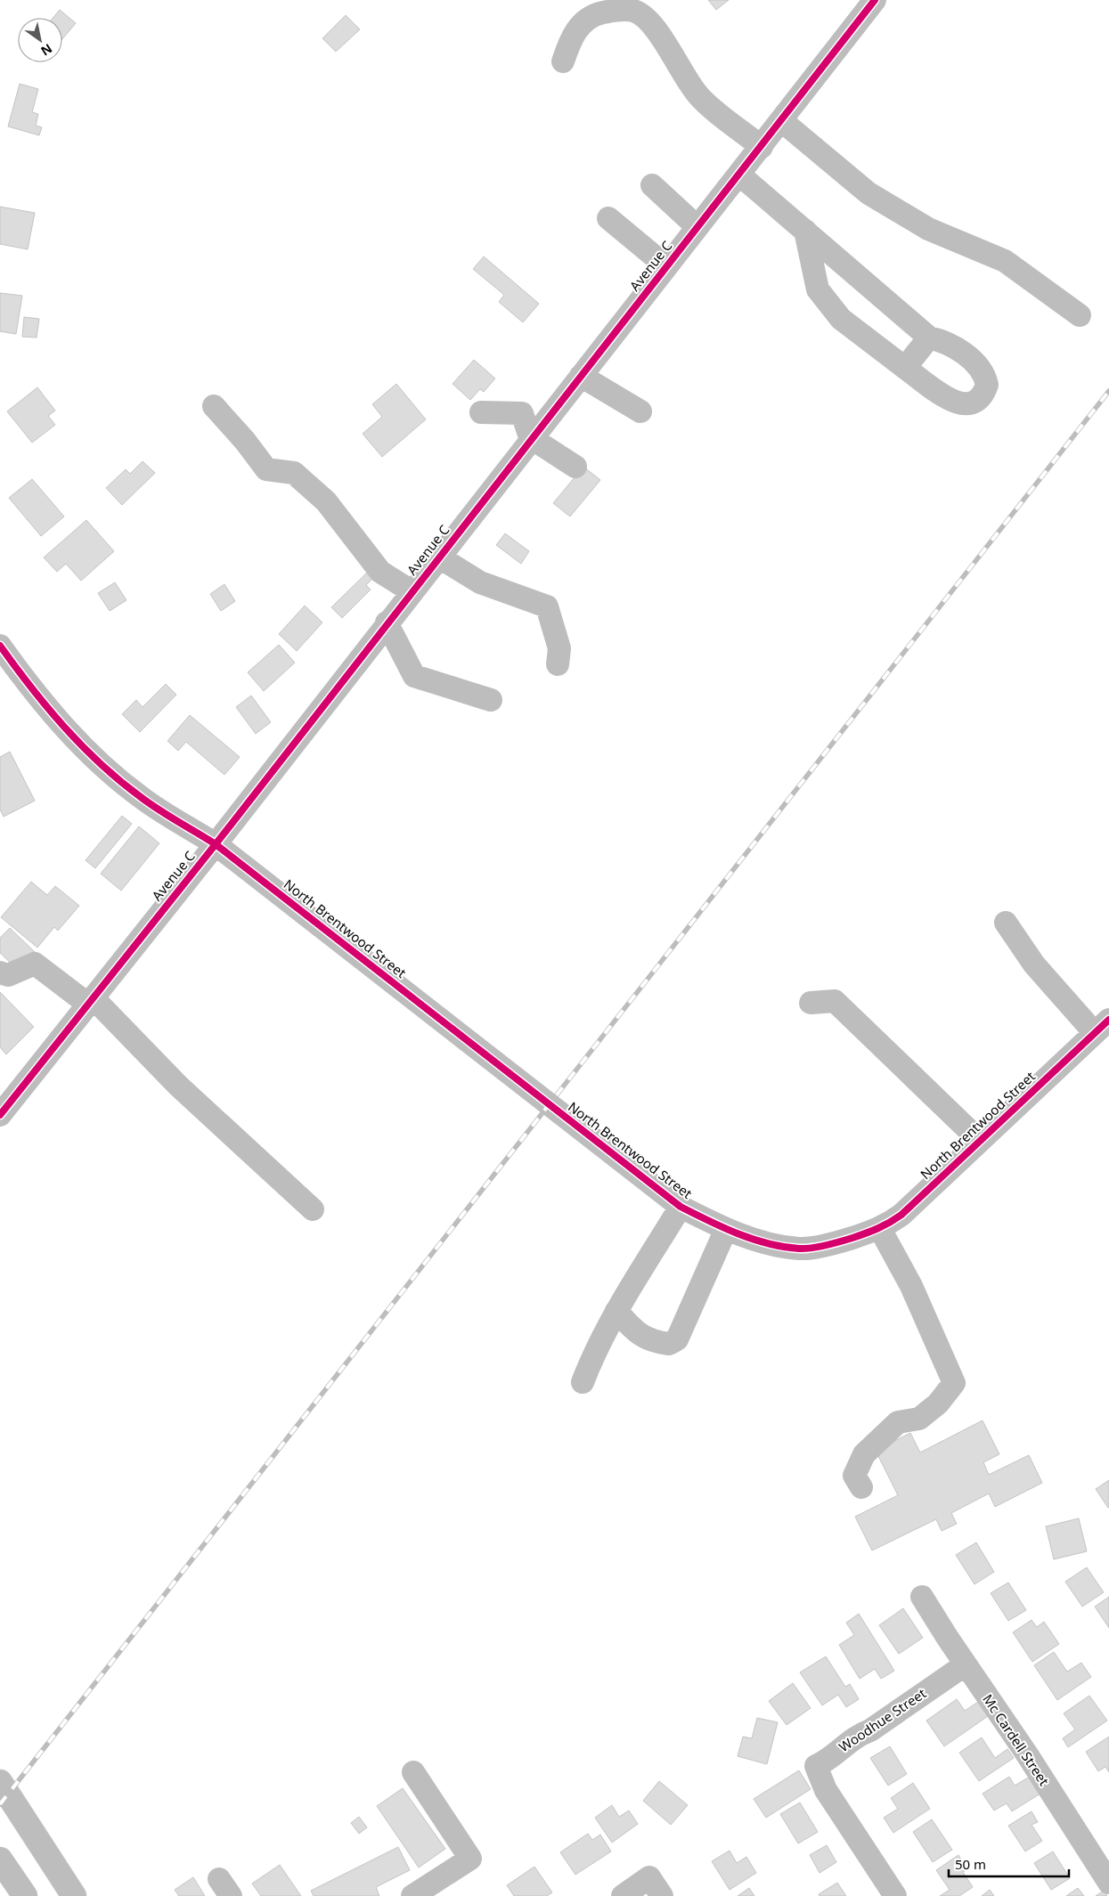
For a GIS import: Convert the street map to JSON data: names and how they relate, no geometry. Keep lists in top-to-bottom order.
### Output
{
  "streets": {
    "street": [
      "Avenue C",
      "North Brentwood Street",
      "Woodhue Street",
      "Mc Cardell Street"
    ]
  },
  "crossings": [
    ["Avenue C", "North Brentwood Street"],
    ["Woodhue Street", "Mc Cardell Street"]
  ],
  "scale_bar": "50 m",
  "north": "bottom right"
}
